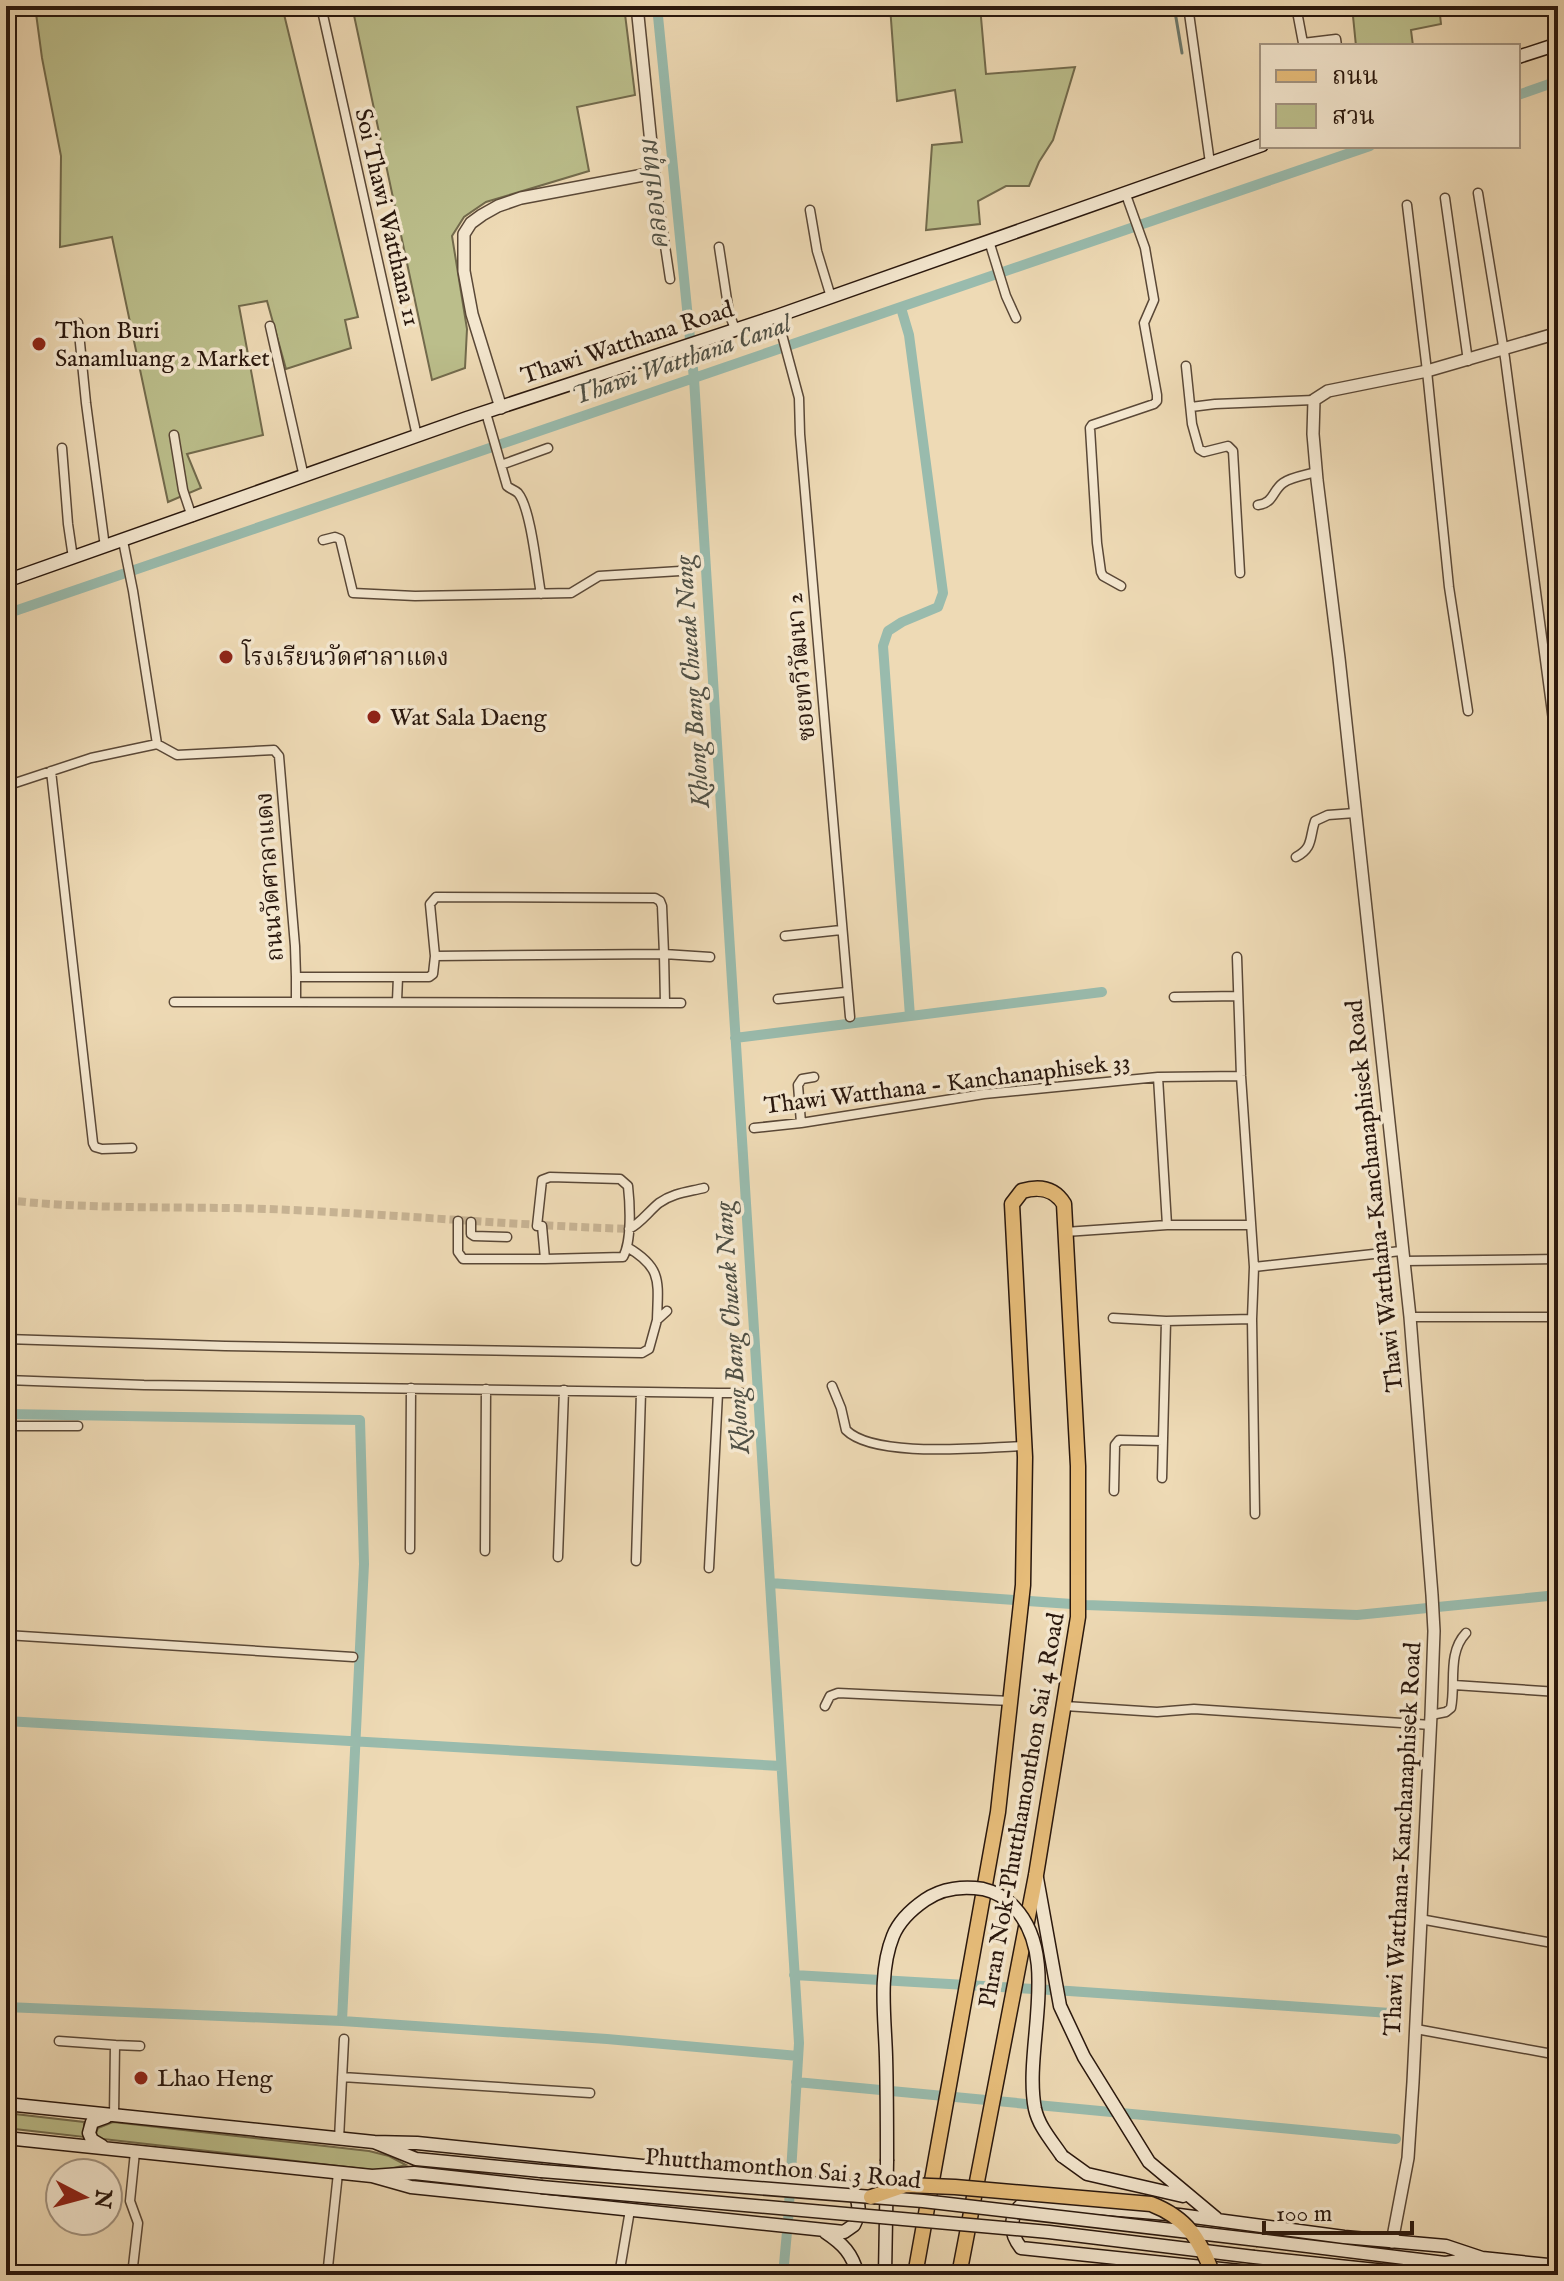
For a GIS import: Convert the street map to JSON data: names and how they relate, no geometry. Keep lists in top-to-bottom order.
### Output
{
  "streets": {
    "main road": ["Thawi Watthana Road", "Phran Nok-Phutthamonthon Sai 4 Road", "Phutthamonthon Sai 3 Road"],
    "street": [
      "Soi Thawi Watthana 11",
      "ซอยทวีวัฒนา 2",
      "ถนนวัดศาลาแดง",
      "Thawi Watthana - Kanchanaphisek 33",
      "Thawi Watthana-Kanchanaphisek Road"
    ]
  },
  "crossings": [
    ["Soi Thawi Watthana 11", "Thawi Watthana Road"],
    ["Thawi Watthana Road", "ซอยทวีวัฒนา 2"]
  ],
  "water": ["คลองปทุม", "Thawi Watthana Canal", "Khlong Bang Chueak Nang"],
  "places": [
    "Thon Buri Sanamluang 2 Market",
    "โรงเรียนวัดศาลาแดง",
    "Wat Sala Daeng",
    "Lhao Heng"
  ],
  "legend": ["ถนน", "สวน"],
  "scale_bar": "100 m",
  "north": "right"
}
